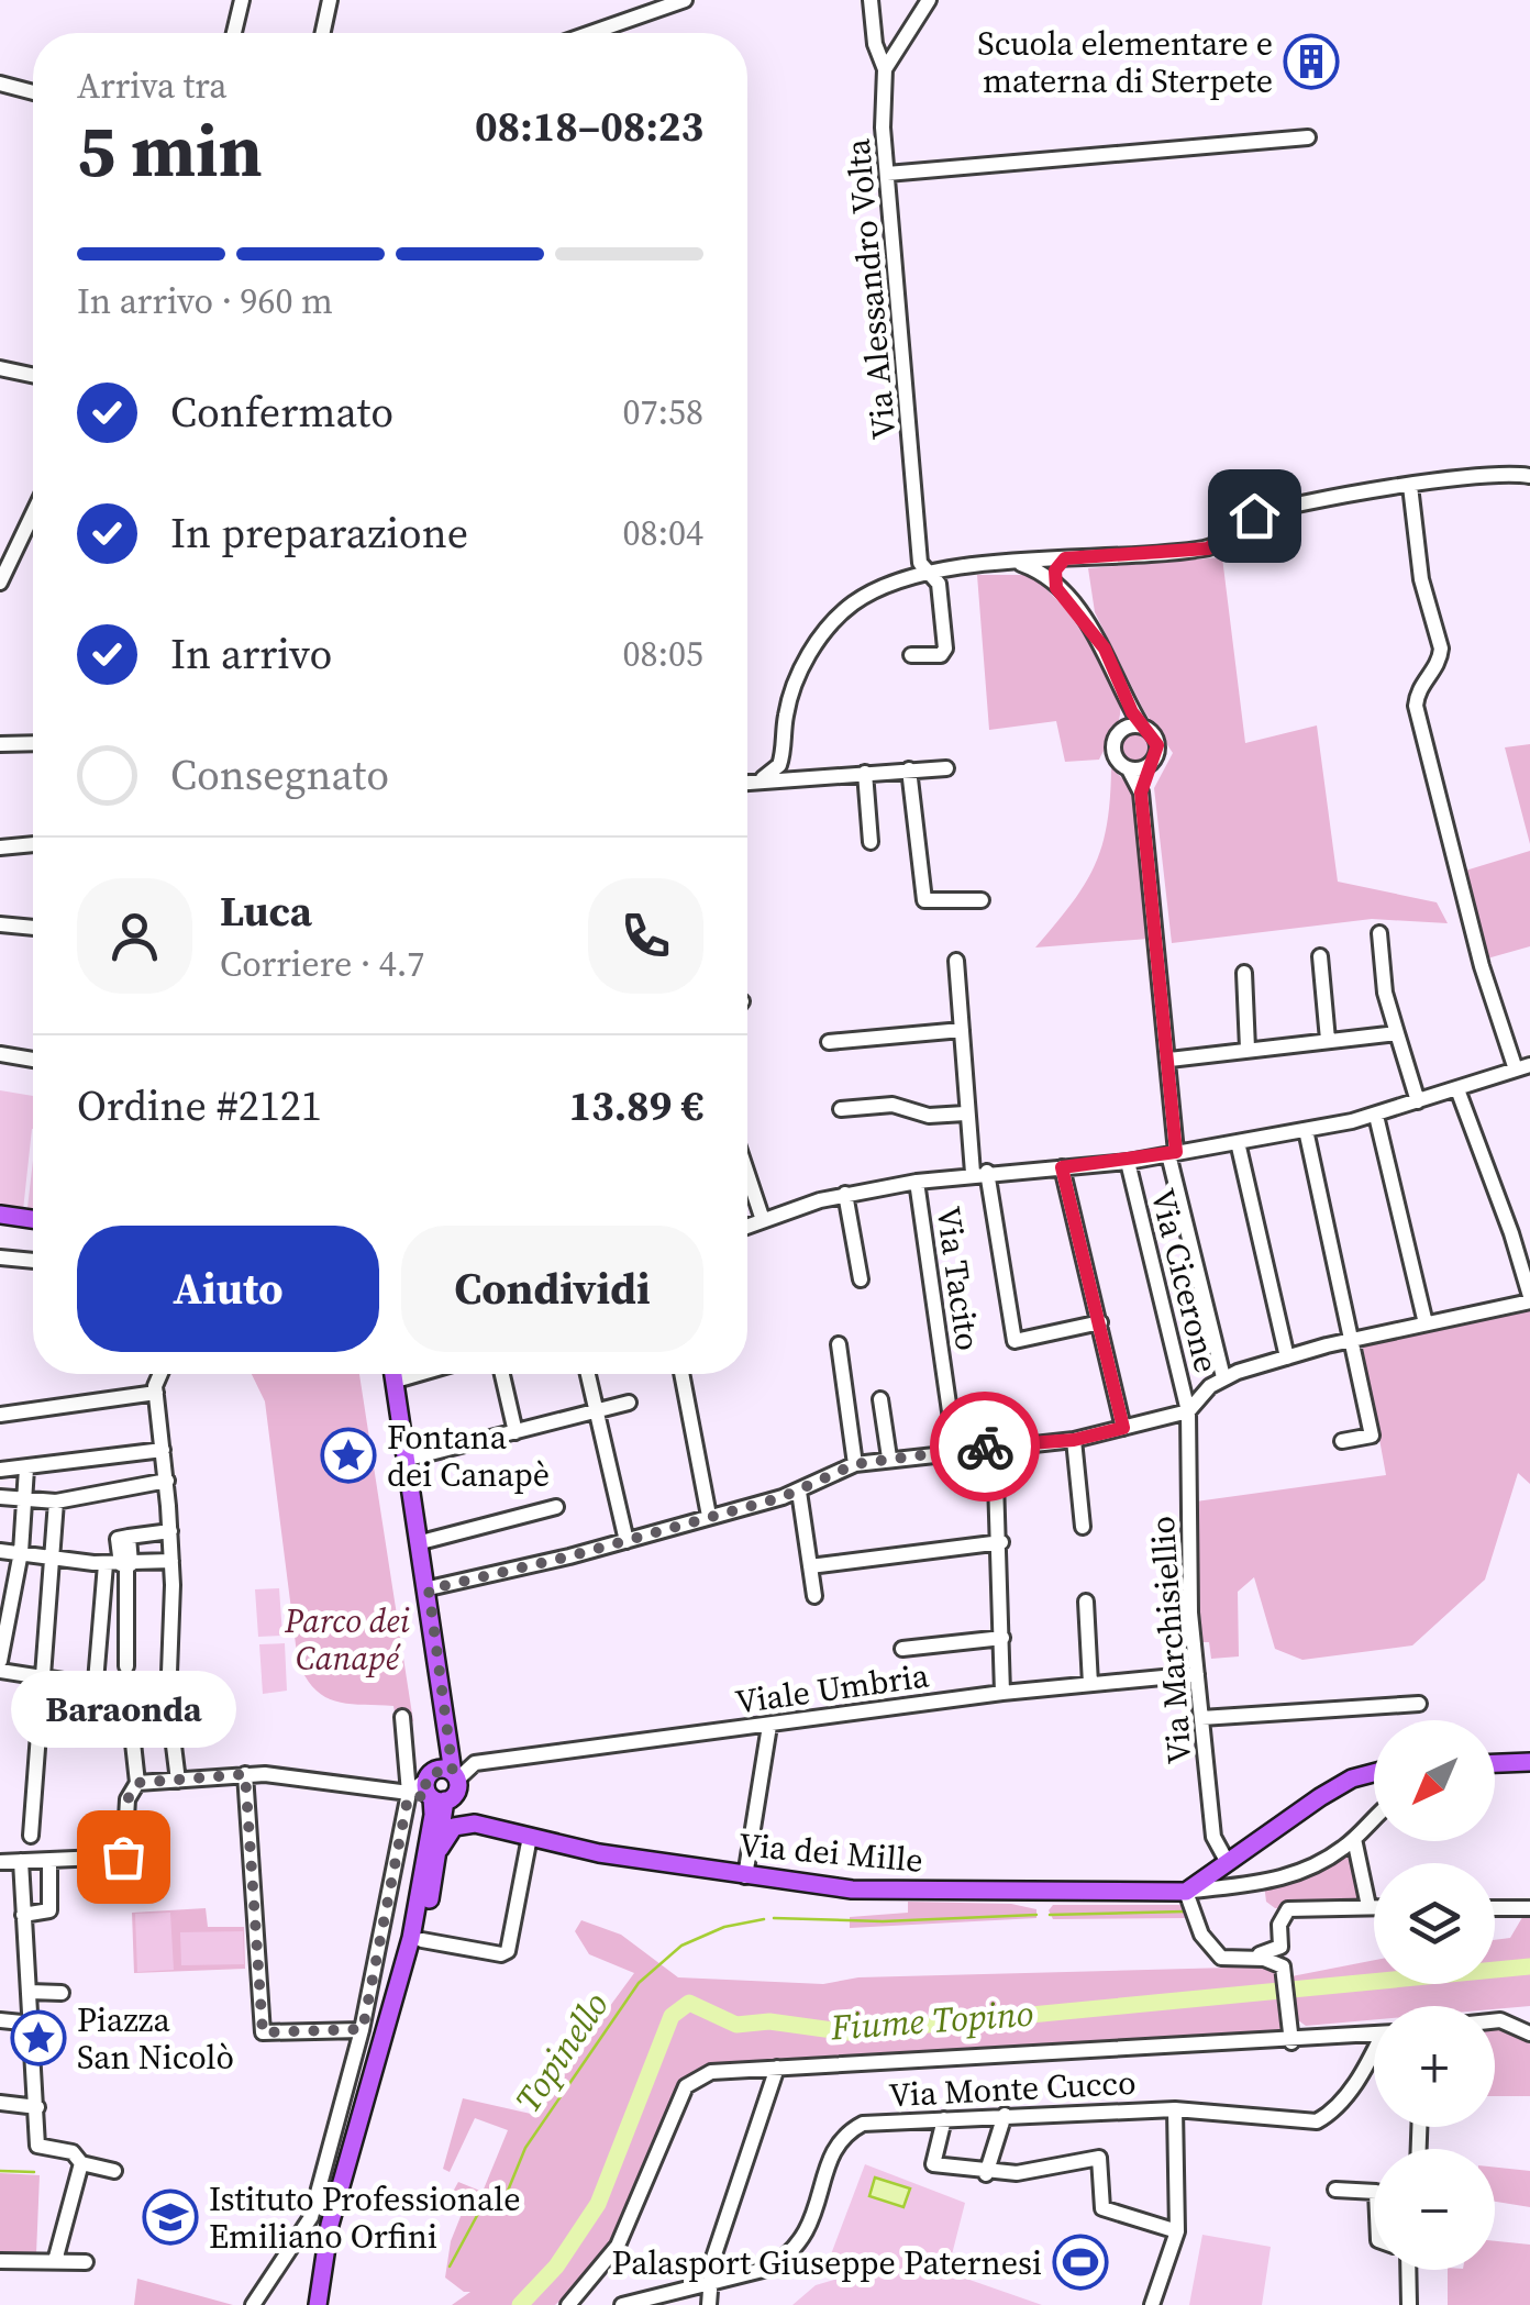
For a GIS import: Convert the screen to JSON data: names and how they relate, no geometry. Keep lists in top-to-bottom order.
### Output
{
  "streets": {
    "main road": ["Via dei Mille"],
    "street": [
      "Via Alessandro Volta",
      "Via Tacito",
      "Via Cicerone",
      "Via Marchisiellio",
      "Viale Umbria",
      "Via Monte Cucco"
    ]
  },
  "crossings": [
    ["Via Cicerone", "Via Marchisiellio"],
    ["Via Marchisiellio", "Viale Umbria"]
  ],
  "water": ["Fiume Topino", "Topinello"],
  "parks": ["Parco dei Canapé"],
  "places": {
    "building": ["Scuola elementare e materna di Sterpete"],
    "place": ["Fontana dei Canapè", "Piazza San Nicolò"],
    "other": ["Baraonda"],
    "school or university": ["Istituto Professionale Emiliano Orfini"],
    "sports": ["Palasport Giuseppe Paternesi"]
  },
  "north": "bottom left",
  "page": {
    "heading": ["5 min", "Arriva tra", "08:18–08:23"],
    "panel": [
      "Luca",
      "Corriere · 4.7",
      "Ordine #2121",
      "13.89 €"
    ],
    "bar": "In arrivo · 960 m",
    "list": [
      ["Confermato", "07:58"],
      ["In preparazione", "08:04"],
      ["In arrivo", "08:05"],
      "Consegnato"
    ],
    "buttons": ["Aiuto", "Condividi"],
    "bubble": "Baraonda",
    "map_buttons": ["+", "−"]
  }
}
